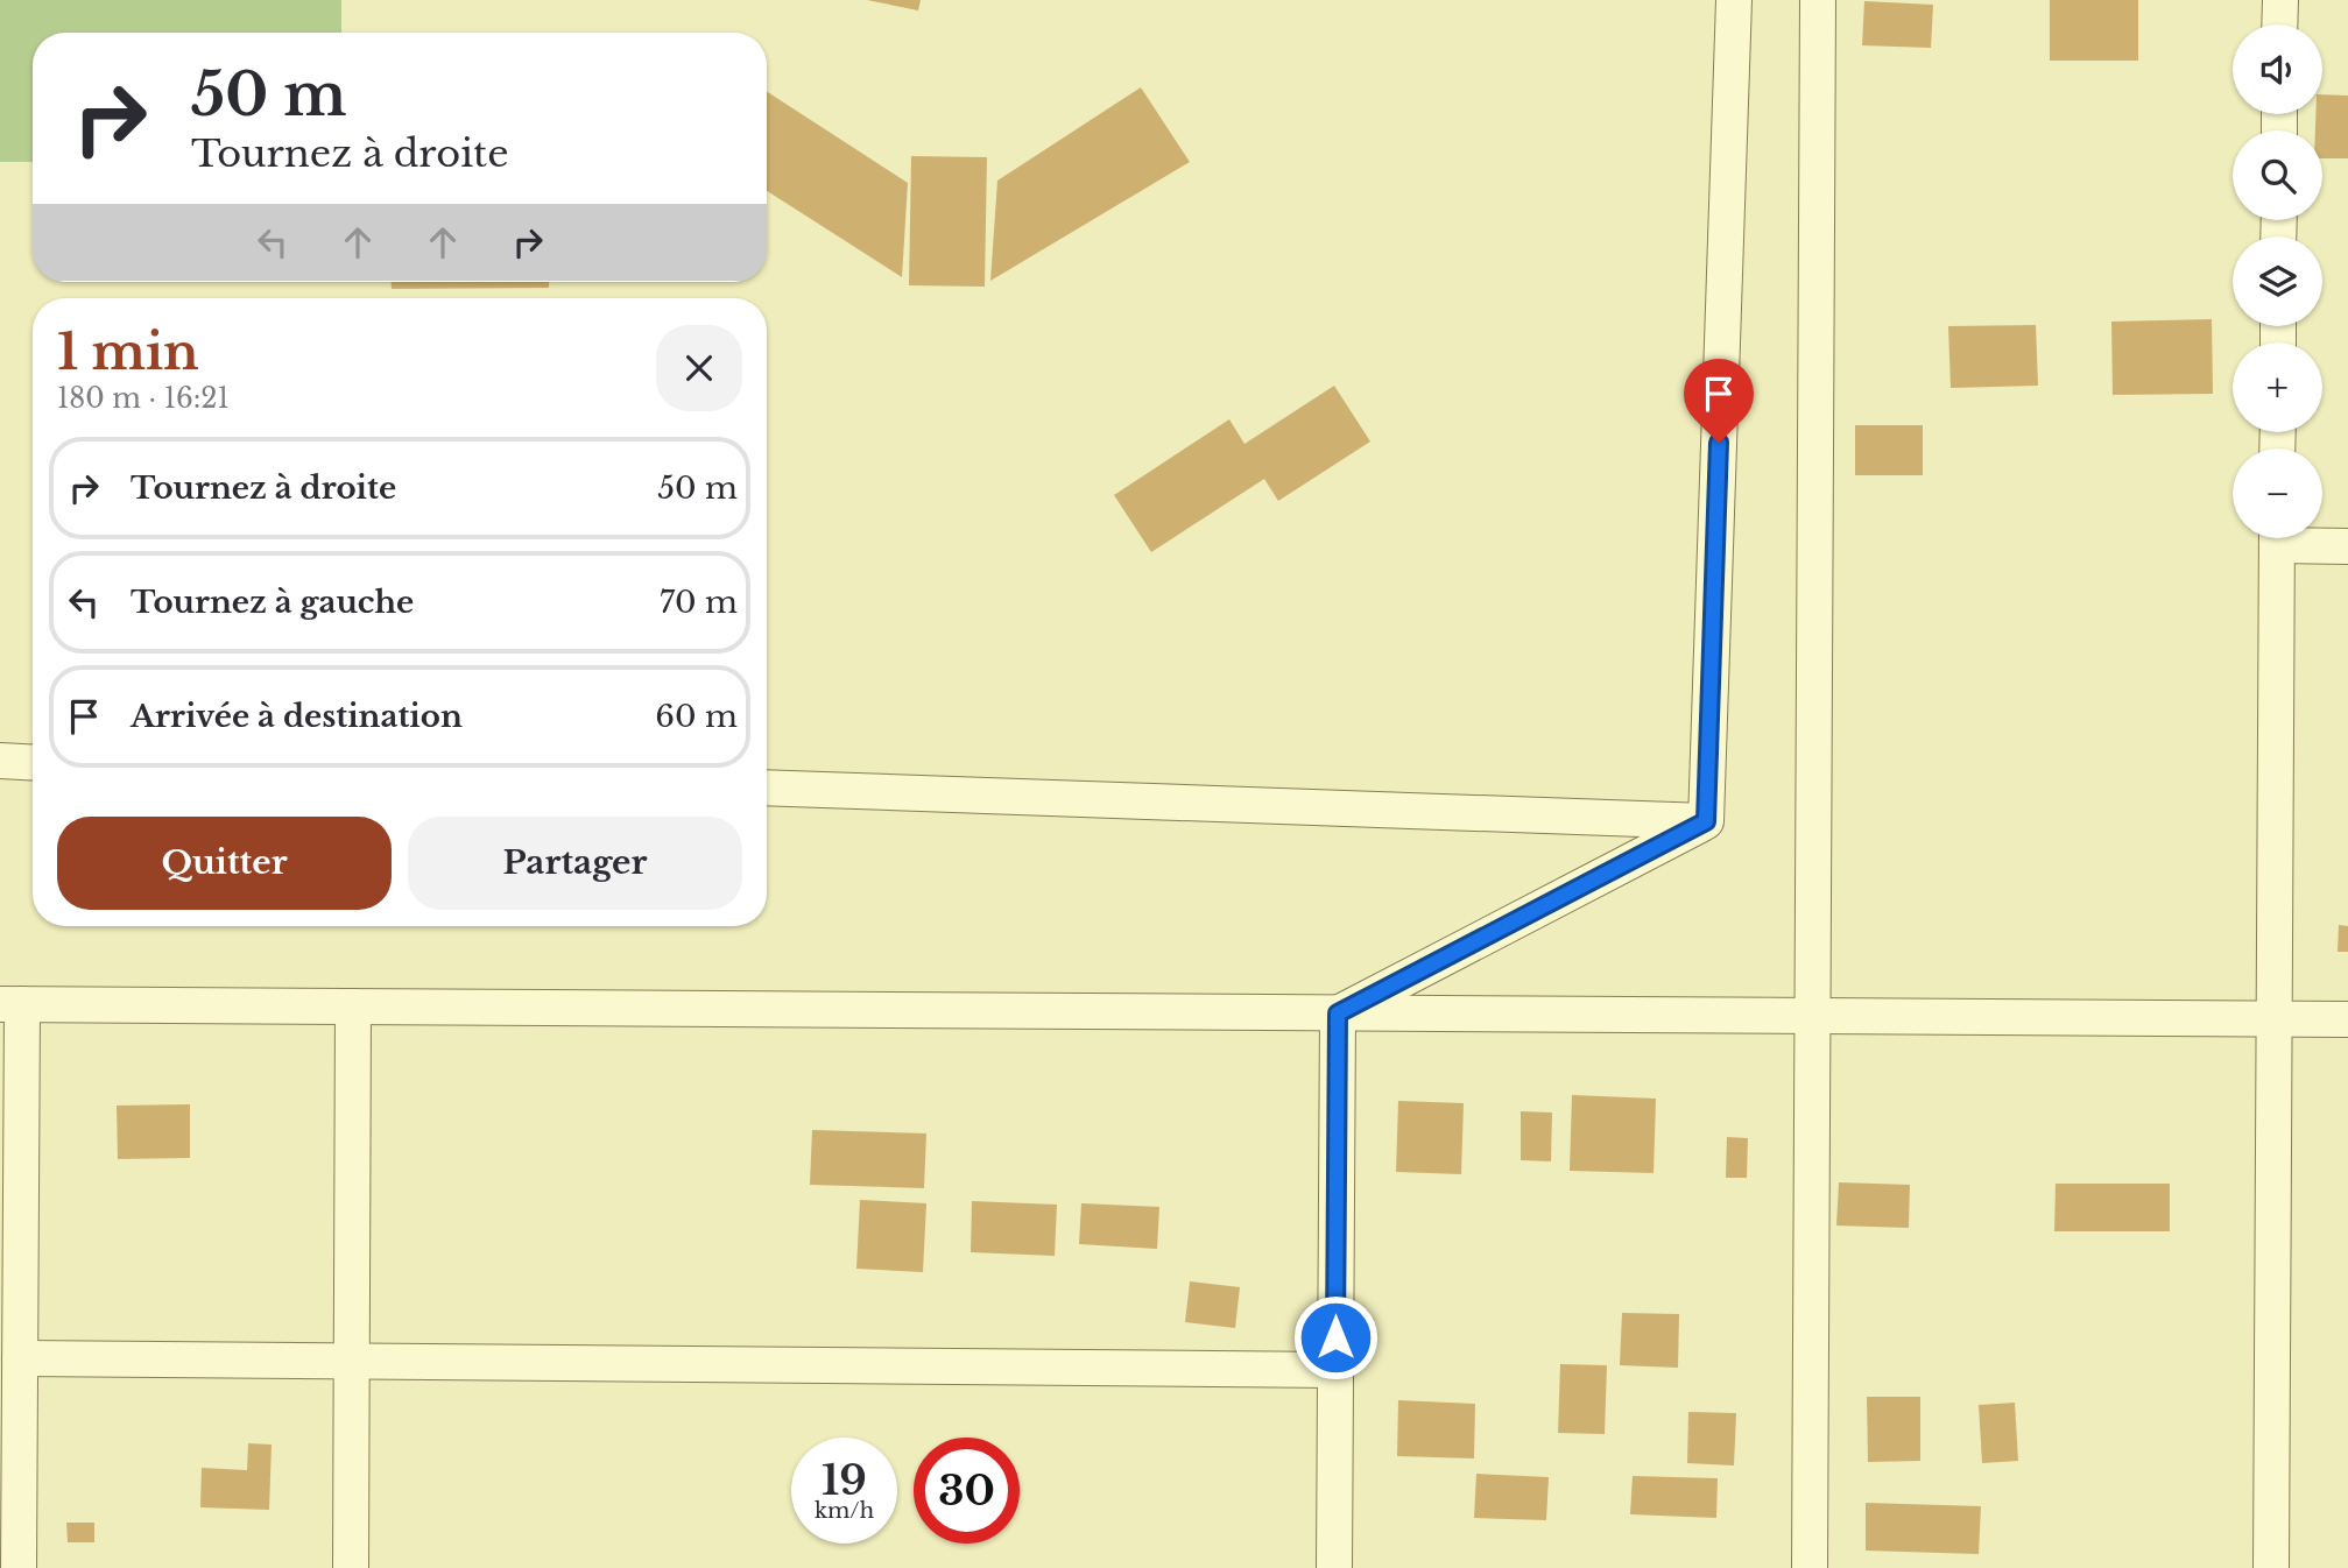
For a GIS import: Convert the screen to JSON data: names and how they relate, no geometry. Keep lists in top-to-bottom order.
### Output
{
  "page": {
    "map_buttons": ["+", "−"],
    "turn": ["50 m", "Tournez à droite"],
    "heading": ["1 min", "180 m · 16:21"],
    "list": [
      {
        "name": "Tournez à droite",
        "value": "50 m"
      },
      {
        "name": "Tournez à gauche",
        "value": "70 m"
      },
      {
        "name": "Arrivée à destination",
        "value": "60 m"
      }
    ],
    "buttons": ["Quitter", "Partager"],
    "speed": "19 km/h",
    "limit": "30"
  }
}
